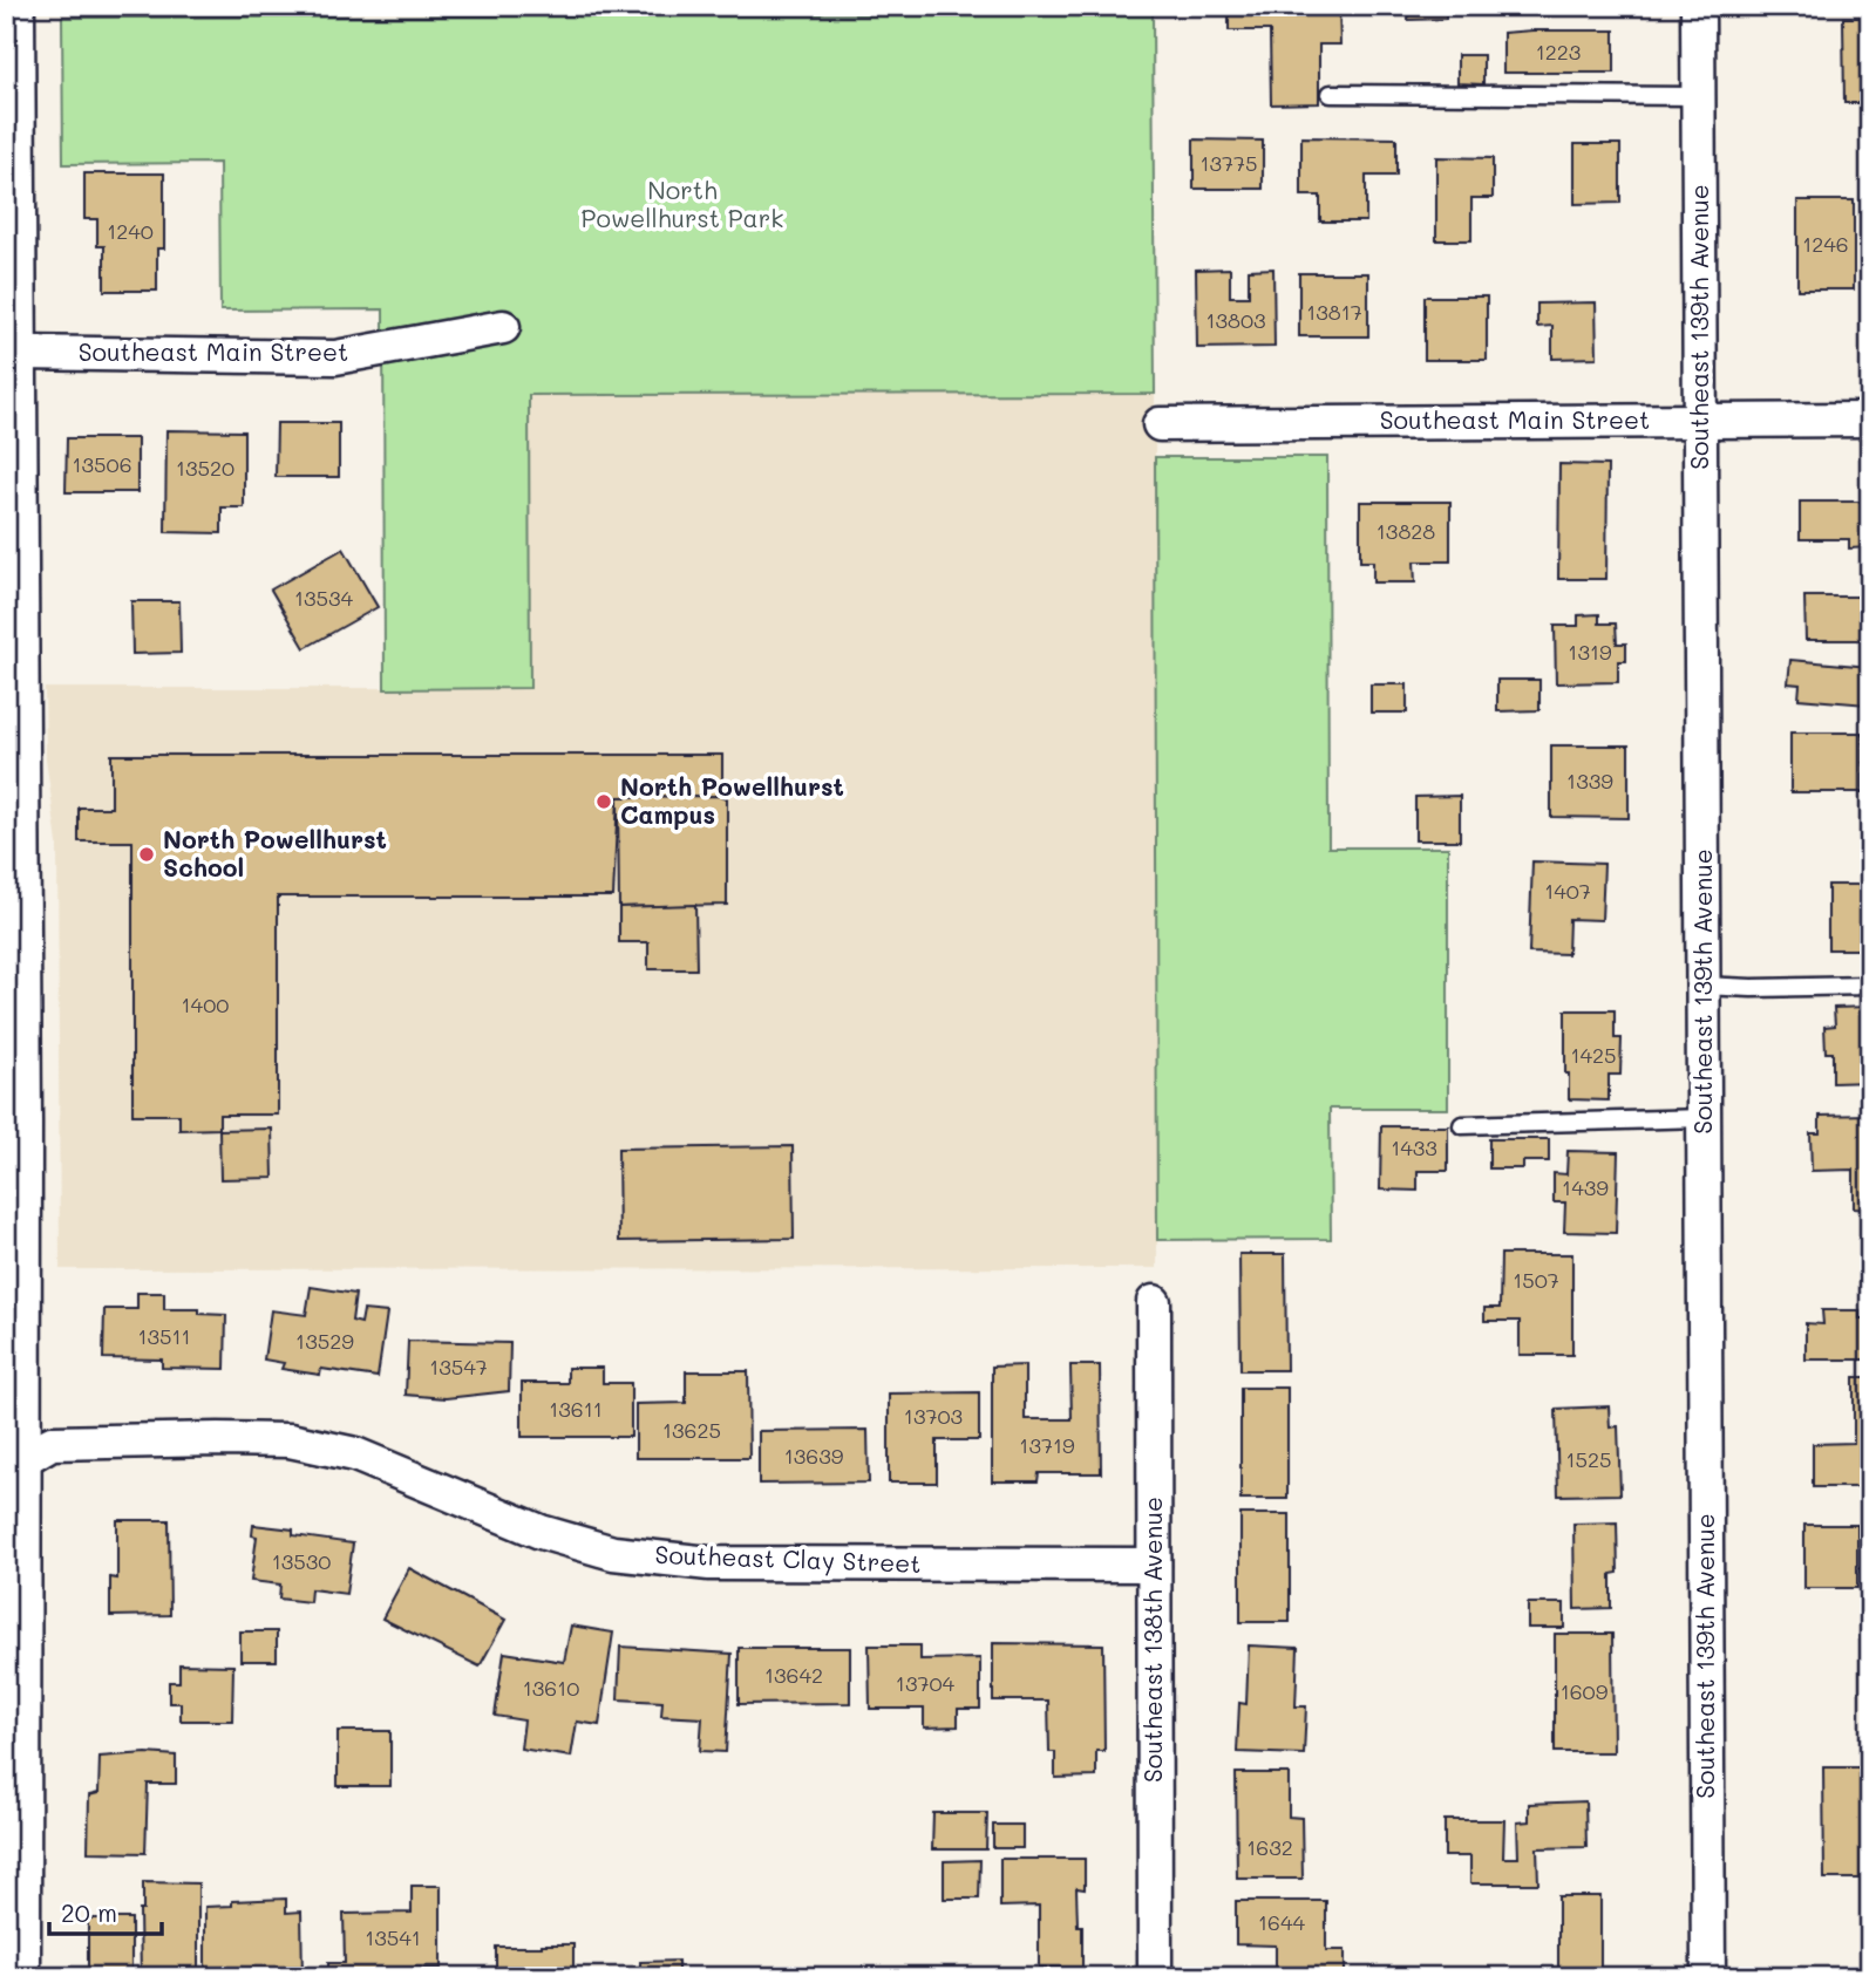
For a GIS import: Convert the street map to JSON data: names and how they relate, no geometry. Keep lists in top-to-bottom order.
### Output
{
  "streets": {
    "street": [
      "Southeast 139th Avenue",
      "Southeast Main Street",
      "Southeast Clay Street",
      "Southeast 138th Avenue"
    ]
  },
  "crossings": [
    ["Southeast 139th Avenue", "Southeast Main Street"],
    ["Southeast Clay Street", "Southeast 138th Avenue"]
  ],
  "parks": ["North Powellhurst Park"],
  "places": ["North Powellhurst Campus", "North Powellhurst School"],
  "house_numbers": [
    "1223",
    "13775",
    "1240",
    "1246",
    "13817",
    "13803",
    "13506",
    "13520",
    "13828",
    "13534",
    "1319",
    "1339",
    "1407",
    "1400",
    "1425",
    "1433",
    "1439",
    "1507",
    "13511",
    "13529",
    "13547",
    "13611",
    "13703",
    "13625",
    "13719",
    "13639",
    "1525",
    "13530",
    "13642",
    "13704",
    "13610",
    "1609",
    "1632",
    "1644",
    "13541"
  ],
  "scale_bar": "20 m"
}
